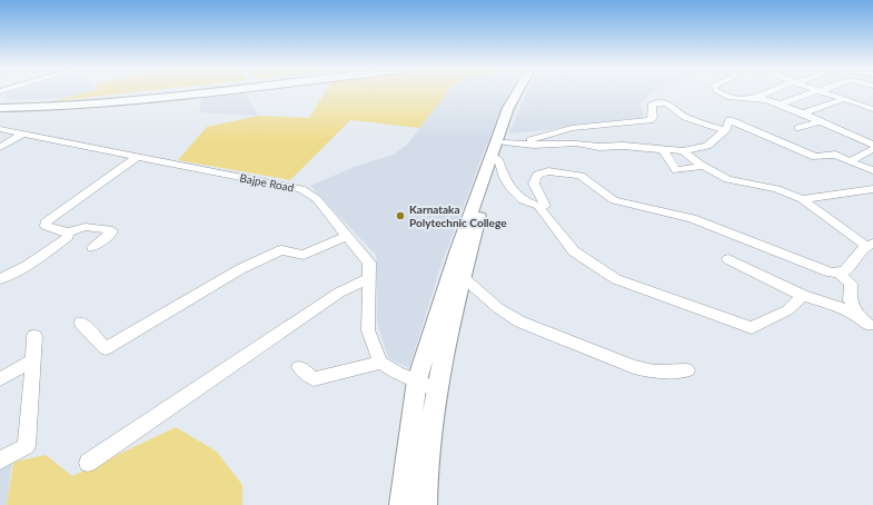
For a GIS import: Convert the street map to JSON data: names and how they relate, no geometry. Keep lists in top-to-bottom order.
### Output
{
  "streets": {
    "street": ["Bajpe Road"]
  },
  "places": ["Karnataka Polytechnic College"]
}
